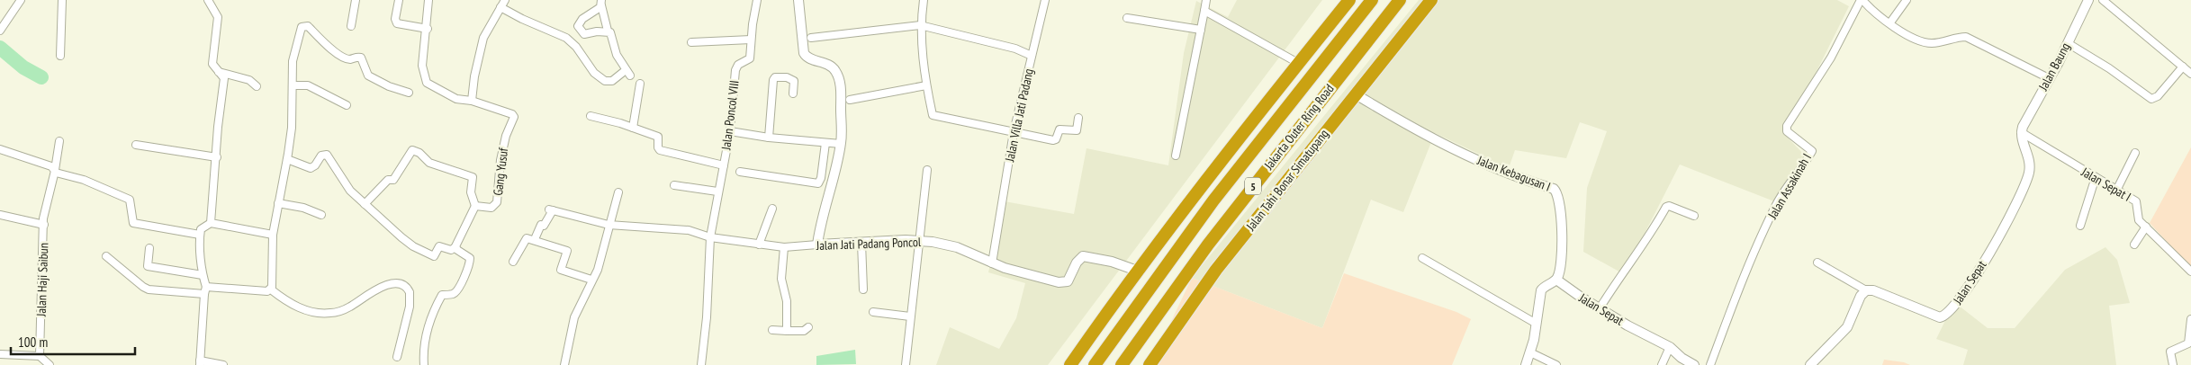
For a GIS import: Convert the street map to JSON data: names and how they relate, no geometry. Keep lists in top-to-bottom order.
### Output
{
  "streets": {
    "highway": ["Jakarta Outer Ring Road", "Jalan Tahi Bonar Simatupang", "5"],
    "street": [
      "Jalan Baung",
      "Jalan Poncol VIII",
      "Jalan Villa Jati Padang",
      "Gang Yusuf",
      "Jalan Kebagusan I",
      "Jalan Sepat I",
      "Jalan Assakinah I",
      "Jalan Jati Padang Poncol",
      "Jalan Haji Saibun",
      "Jalan Sepat"
    ]
  },
  "crossings": [
    ["Jalan Baung", "Jalan Sepat I"],
    ["Jalan Baung", "Jalan Sepat"],
    ["Jalan Poncol VIII", "Jalan Jati Padang Poncol"],
    ["Jalan Villa Jati Padang", "Jalan Jati Padang Poncol"],
    ["Jalan Kebagusan I", "Jalan Tahi Bonar Simatupang"],
    ["Jalan Kebagusan I", "Jalan Sepat"],
    ["Jalan Sepat I", "Jalan Sepat"]
  ],
  "scale_bar": "100 m"
}
